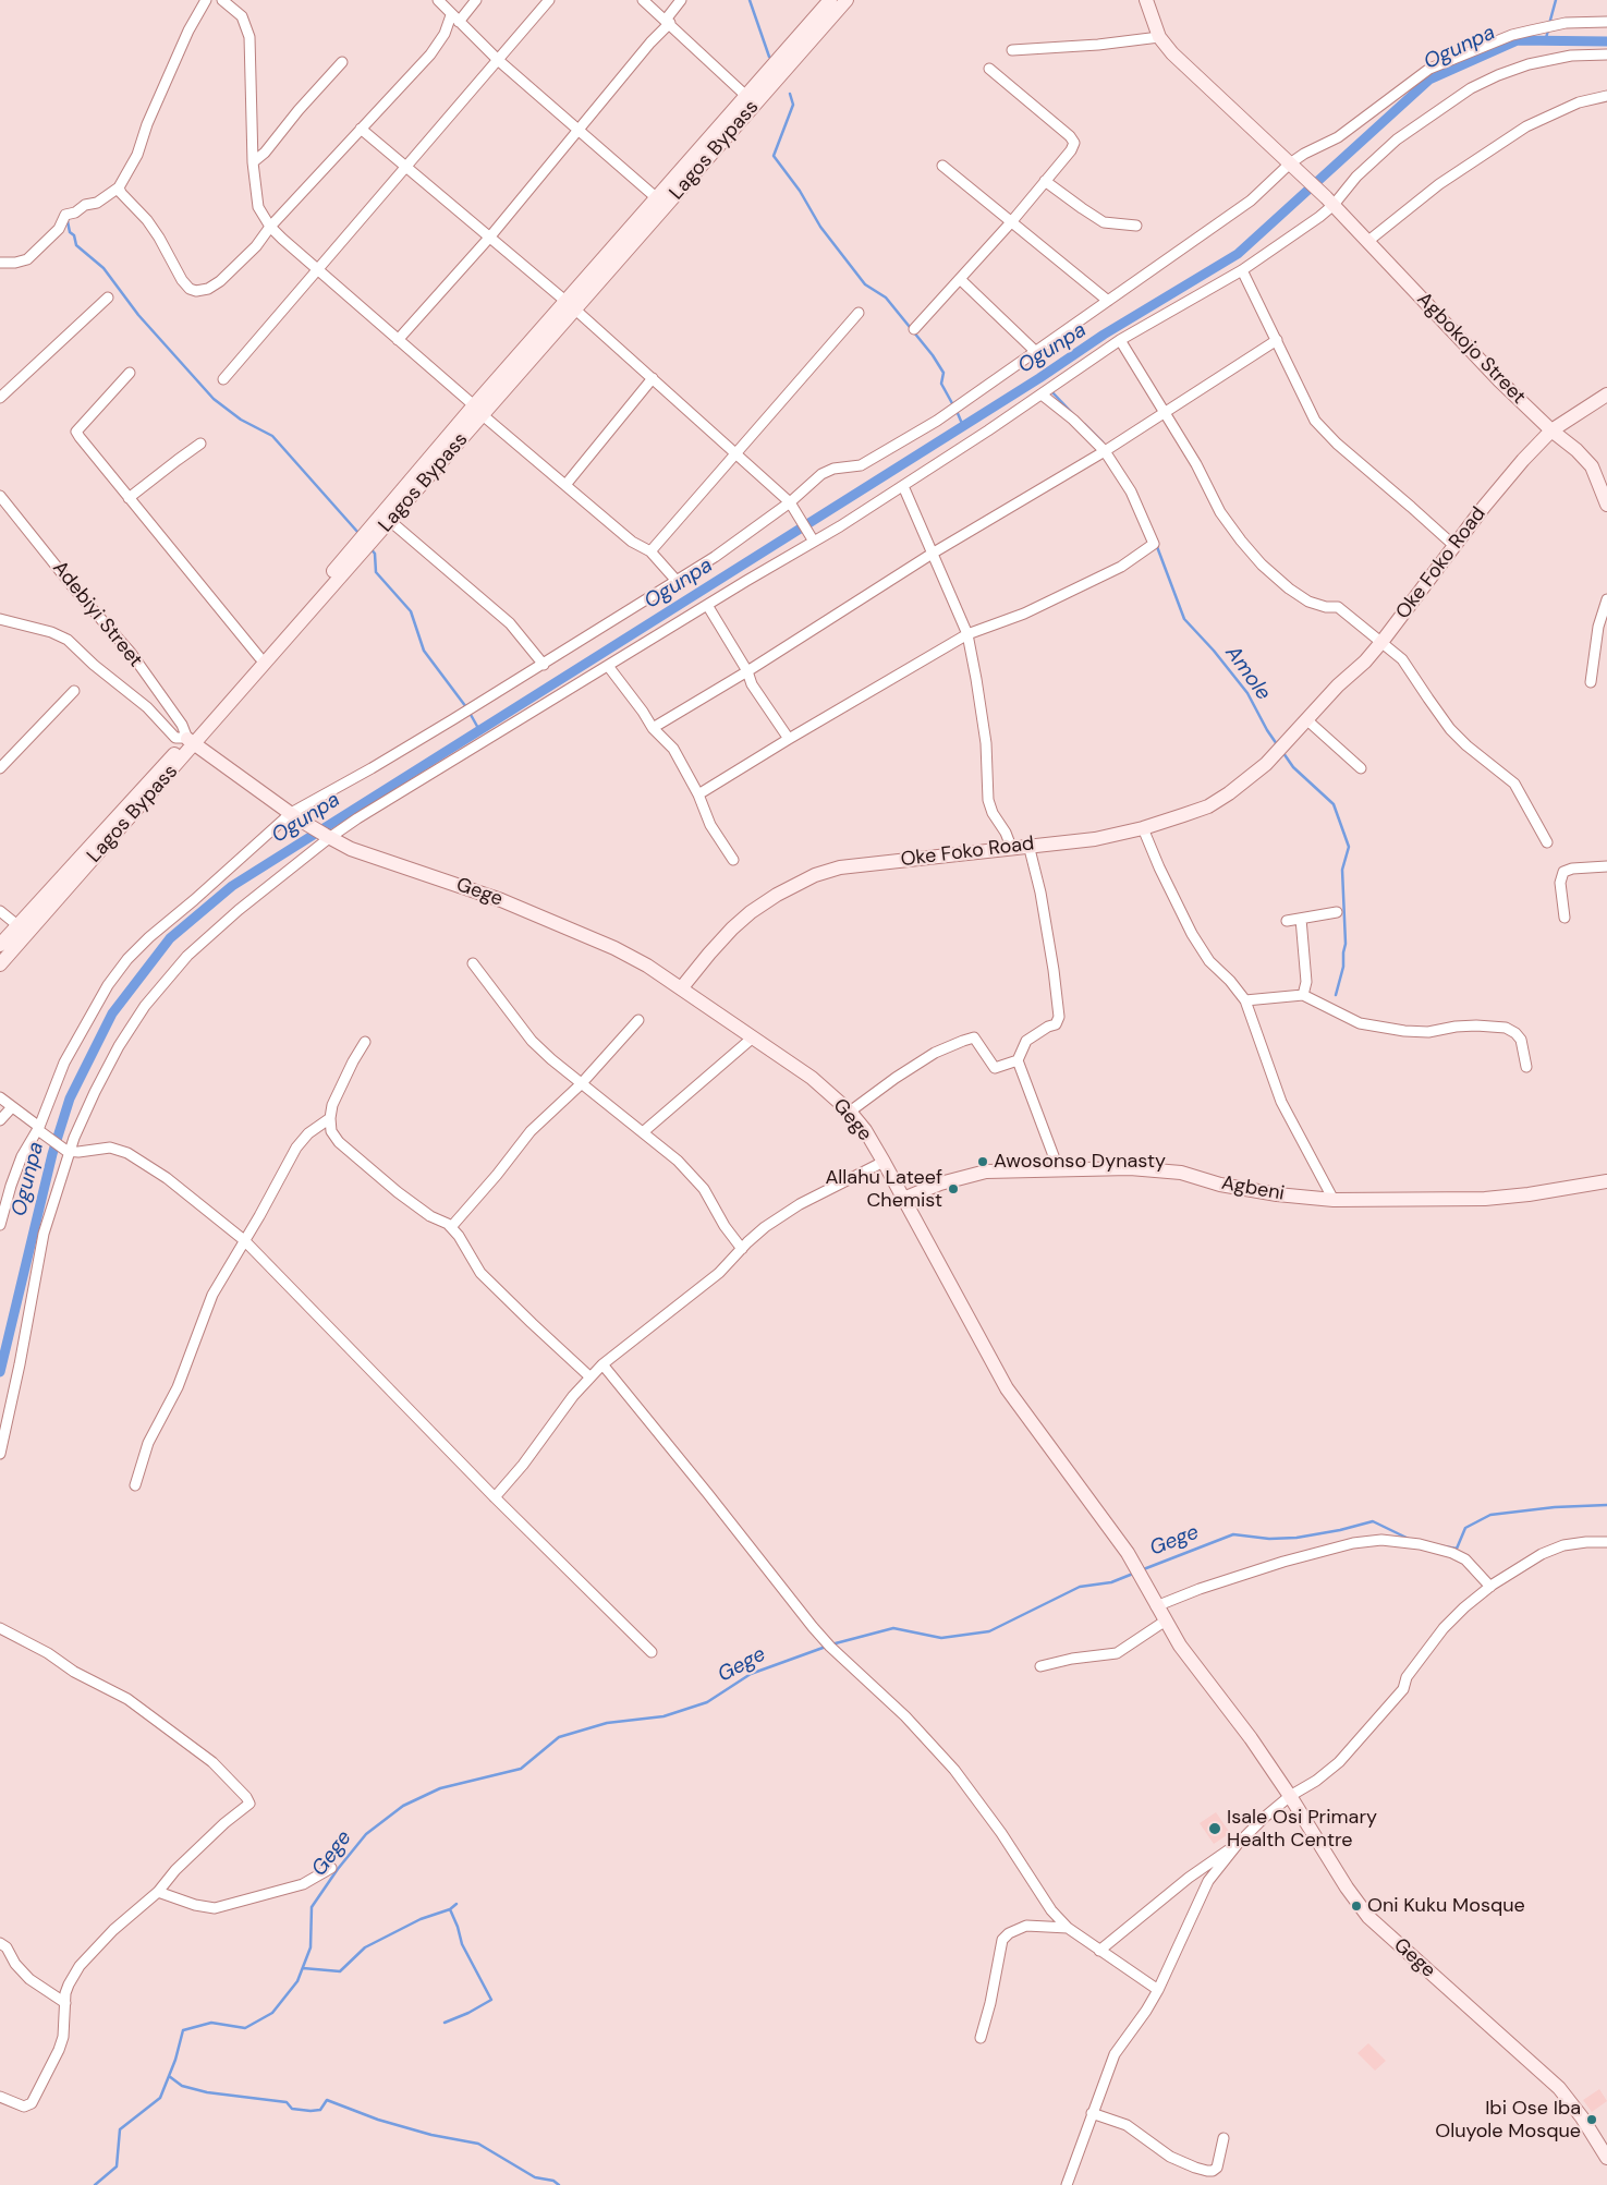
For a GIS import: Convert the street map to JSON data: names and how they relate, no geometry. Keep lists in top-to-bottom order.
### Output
{
  "streets": {
    "street": [
      "Lagos Bypass",
      "Agbokojo Street",
      "Oke Foko Road",
      "Adebiyi Street",
      "Gege",
      "Agbeni"
    ]
  },
  "crossings": [
    ["Lagos Bypass", "Adebiyi Street"],
    ["Lagos Bypass", "Gege"],
    ["Agbokojo Street", "Oke Foko Road"],
    ["Oke Foko Road", "Gege"],
    ["Adebiyi Street", "Gege"],
    ["Gege", "Agbeni"]
  ],
  "water": ["Ogunpa", "Amole", "Gege"],
  "places": [
    "Awosonso Dynasty",
    "Allahu Lateef Chemist",
    "Isale Osi Primary Health Centre",
    "Oni Kuku Mosque",
    "Ibi Ose Iba Oluyole Mosque"
  ]
}
